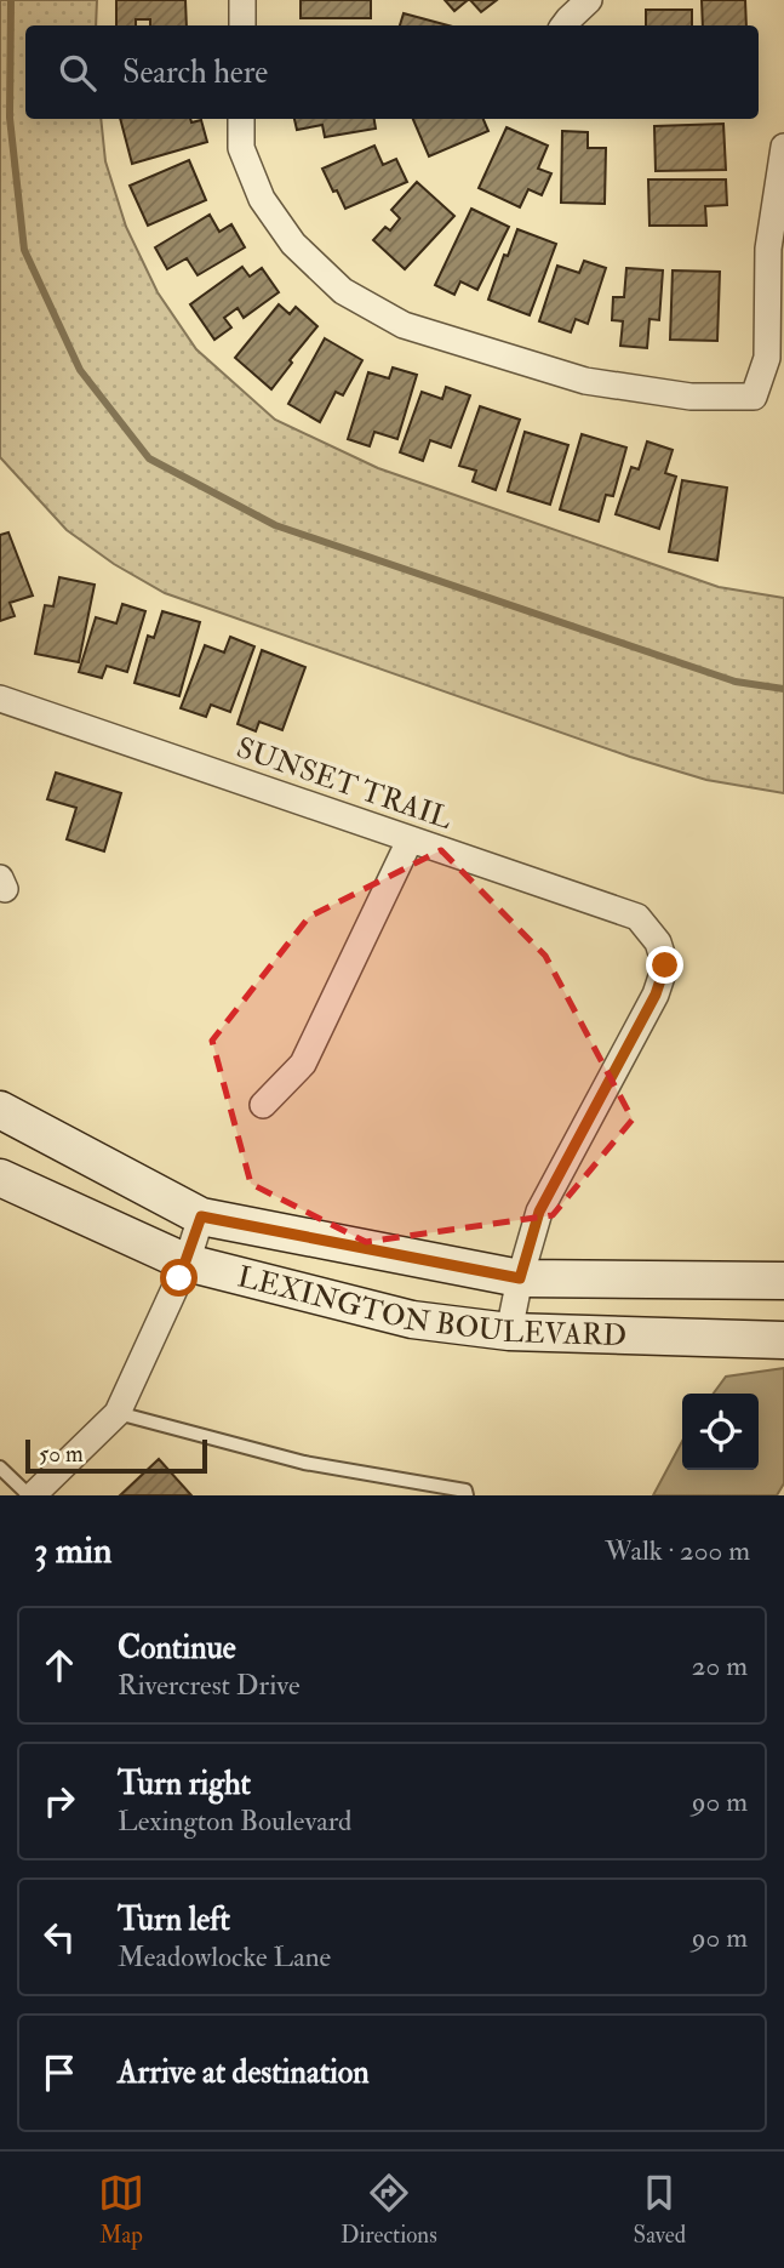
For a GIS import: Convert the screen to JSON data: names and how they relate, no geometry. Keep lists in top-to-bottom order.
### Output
{
  "streets": {
    "main road": ["LEXINGTON BOULEVARD"],
    "street": ["SUNSET TRAIL"]
  },
  "crossings": [
    ["SUNSET TRAIL", "LEXINGTON BOULEVARD"]
  ],
  "scale_bar": "50 m",
  "page": {
    "search": "Search here",
    "scale": "50 m",
    "heading": ["3 min", "Walk · 200 m"],
    "list": [
      ["Continue", "Rivercrest Drive", "20 m"],
      ["Turn right", "Lexington Boulevard", "90 m"],
      ["Turn left", "Meadowlocke Lane", "90 m"],
      "Arrive at destination"
    ],
    "nav": ["Map", "Directions", "Saved"]
  }
}
